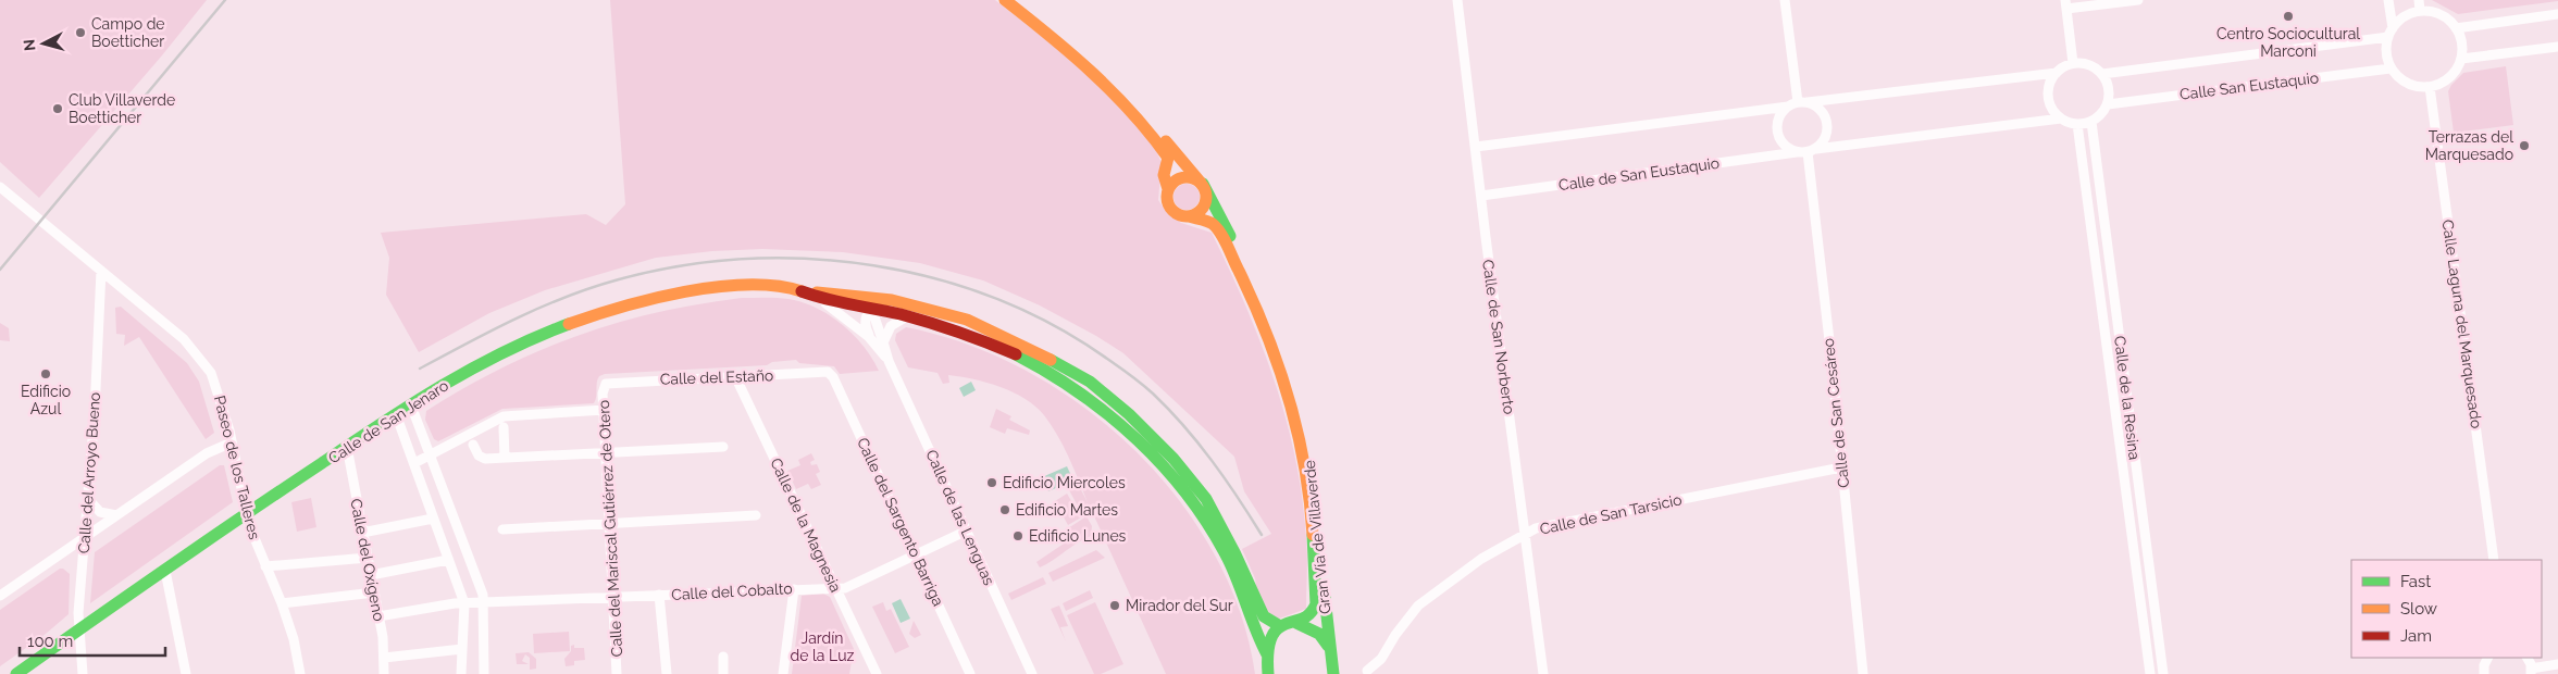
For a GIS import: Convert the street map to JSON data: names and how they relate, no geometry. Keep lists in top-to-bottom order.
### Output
{
  "streets": {
    "street": [
      "Calle San Eustaquio",
      "Calle de San Eustaquio",
      "Calle Laguna del Marquesado",
      "Calle de San Norberto",
      "Calle del Estaño",
      "Calle de la Resina",
      "Calle de San Cesáreo",
      "Calle de San Jenaro",
      "Paseo de los Talleres",
      "Calle del Arroyo Bueno",
      "Calle de San Tarsicio",
      "Calle de las Lenguas",
      "Calle del Sargento Barriga",
      "Calle de la Magnesia",
      "Calle del Mariscal Gutiérrez de Otero",
      "Gran Vía de Villaverde",
      "Calle del Oxígeno",
      "Calle del Cobalto"
    ]
  },
  "crossings": [
    ["Calle San Eustaquio", "Calle de San Eustaquio"],
    ["Calle San Eustaquio", "Calle Laguna del Marquesado"],
    ["Calle San Eustaquio", "Calle de la Resina"],
    ["Calle de San Eustaquio", "Calle de San Norberto"],
    ["Calle de San Eustaquio", "Calle de la Resina"],
    ["Calle de San Eustaquio", "Calle de San Cesáreo"],
    ["Calle de San Norberto", "Calle de San Tarsicio"],
    ["Calle del Estaño", "Calle del Sargento Barriga"],
    ["Calle del Estaño", "Calle de la Magnesia"],
    ["Calle del Estaño", "Calle del Mariscal Gutiérrez de Otero"],
    ["Calle de San Cesáreo", "Calle de San Tarsicio"],
    ["Calle de San Jenaro", "Paseo de los Talleres"],
    ["Calle de San Jenaro", "Calle del Arroyo Bueno"],
    ["Calle de San Jenaro", "Calle de las Lenguas"],
    ["Calle de San Jenaro", "Gran Vía de Villaverde"],
    ["Calle de San Jenaro", "Calle del Oxígeno"],
    ["Paseo de los Talleres", "Calle del Arroyo Bueno"],
    ["Calle de las Lenguas", "Calle del Cobalto"],
    ["Calle del Sargento Barriga", "Calle del Cobalto"],
    ["Calle de la Magnesia", "Calle del Cobalto"],
    ["Calle del Mariscal Gutiérrez de Otero", "Calle del Cobalto"],
    ["Calle del Oxígeno", "Calle del Cobalto"]
  ],
  "parks": ["Jardín de la Luz"],
  "places": [
    "Centro Sociocultural Marconi",
    "Campo de Boetticher",
    "Club Villaverde Boetticher",
    "Terrazas del Marquesado",
    "Edificio Azul",
    "Edificio Miercoles",
    "Edificio Martes",
    "Edificio Lunes",
    "Mirador del Sur"
  ],
  "legend": ["Fast", "Slow", "Jam"],
  "scale_bar": "100 m",
  "north": "left"
}
